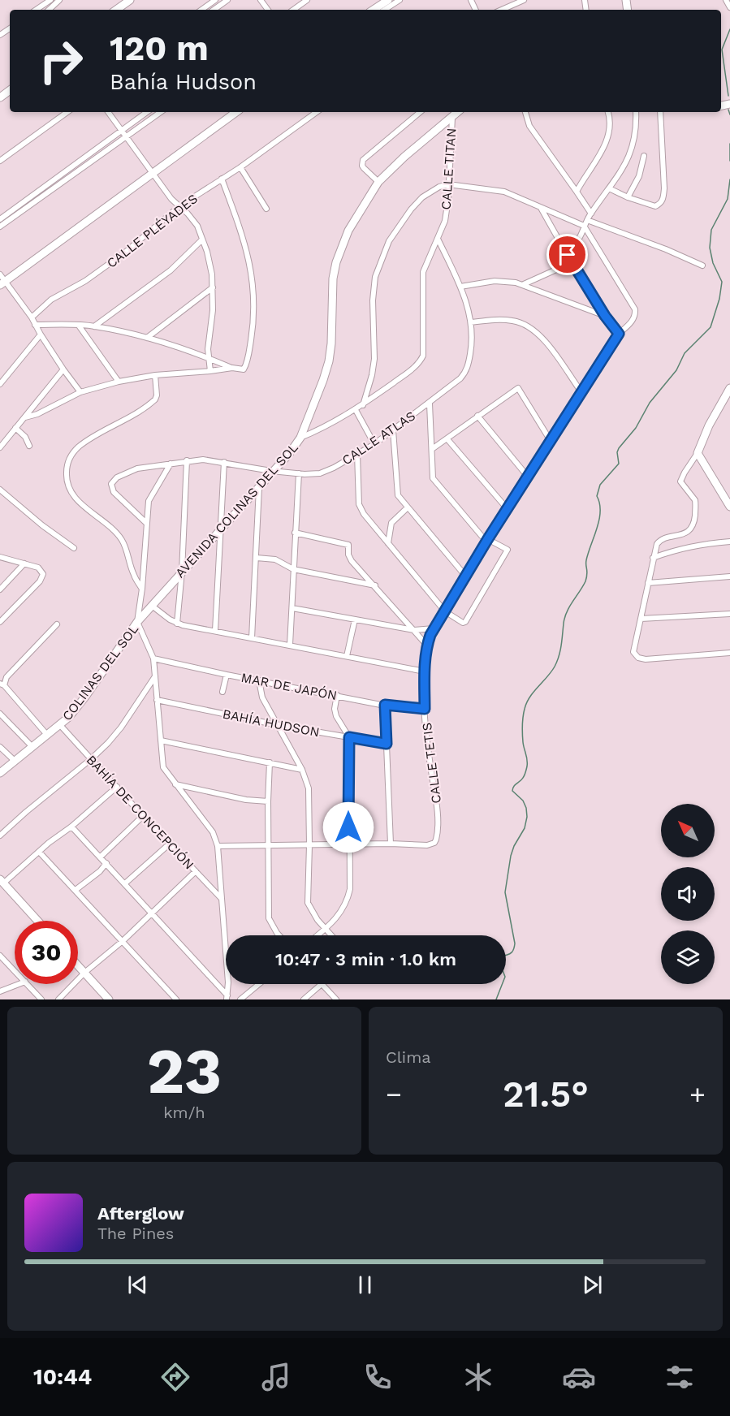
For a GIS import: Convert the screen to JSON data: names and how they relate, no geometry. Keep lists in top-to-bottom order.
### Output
{
  "streets": {
    "street": [
      "CALLE TITAN",
      "CALLE PLÉYADES",
      "CALLE ATLAS",
      "AVENIDA COLINAS DEL SOL",
      "COLINAS DEL SOL",
      "MAR DE JAPÓN",
      "BAHÍA HUDSON",
      "CALLE TETIS",
      "BAHÍA DE CONCEPCIÓN"
    ]
  },
  "crossings": [
    ["CALLE TITAN", "CALLE ATLAS"],
    ["CALLE TITAN", "AVENIDA COLINAS DEL SOL"],
    ["CALLE ATLAS", "AVENIDA COLINAS DEL SOL"],
    ["AVENIDA COLINAS DEL SOL", "COLINAS DEL SOL"],
    ["COLINAS DEL SOL", "BAHÍA DE CONCEPCIÓN"],
    ["MAR DE JAPÓN", "CALLE TETIS"]
  ],
  "north": "top left",
  "page": {
    "turn": ["120 m", "Bahía Hudson"],
    "limit": "30",
    "trip": "10:47 · 3 min · 1.0 km",
    "tile": [
      ["23", "km/h"],
      "Clima"
    ],
    "heat": ["−", "21.5°", "+"],
    "song": ["Afterglow", "The Pines"],
    "tabs": "10:44"
  }
}
